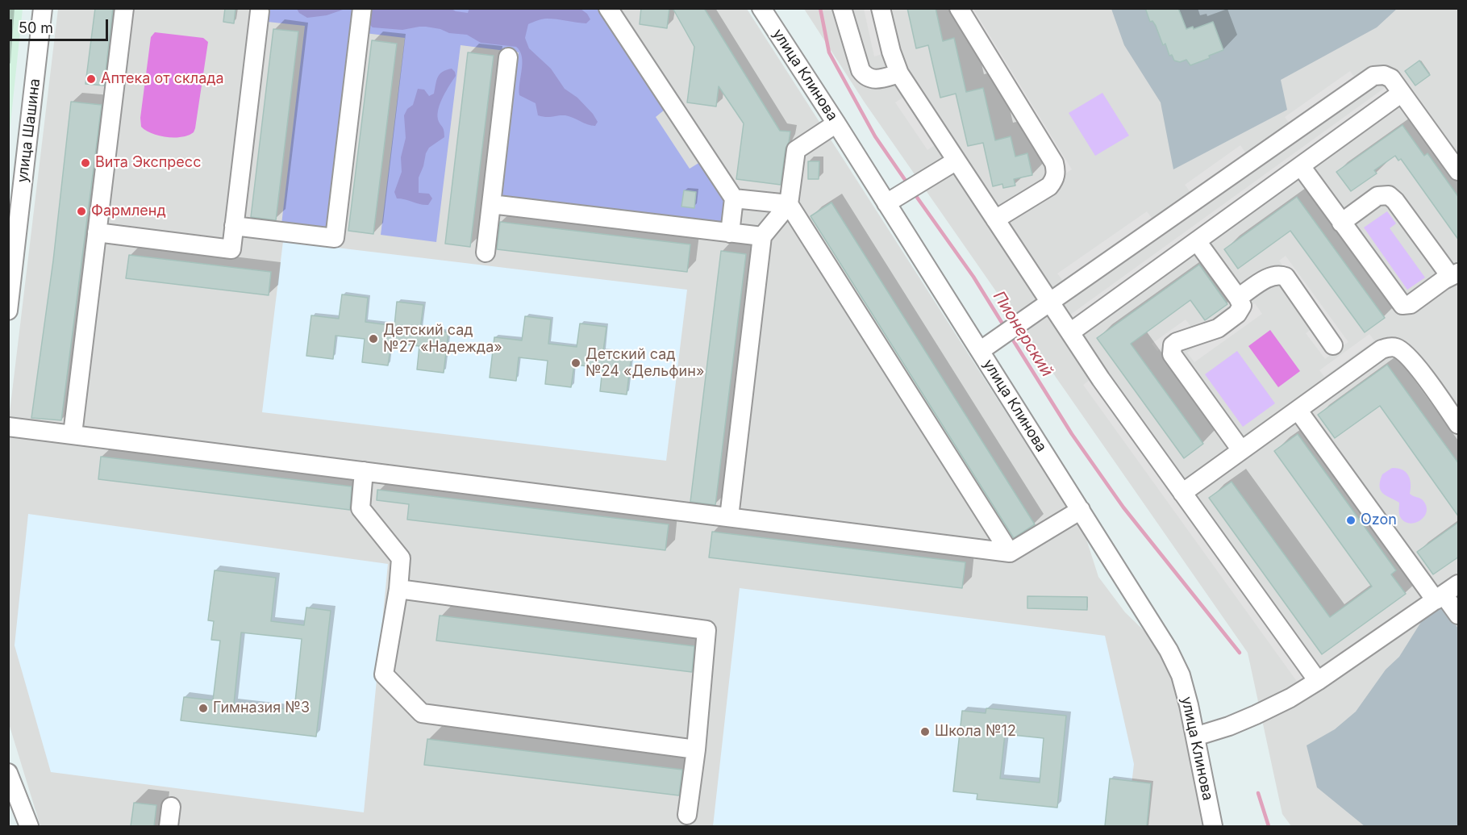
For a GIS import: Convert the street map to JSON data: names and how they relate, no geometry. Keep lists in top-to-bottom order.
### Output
{
  "streets": {
    "street": ["улица Клинова", "улица Шашина"]
  },
  "water": ["Пионерский"],
  "places": [
    "Аптека от склада",
    "Вита Экспресс",
    "Фармленд",
    "Детский сад №27 «Надежда»",
    "Детский сад №24 «Дельфин»",
    "Ozon",
    "Гимназия №3",
    "Школа №12"
  ],
  "scale_bar": "50 m"
}
